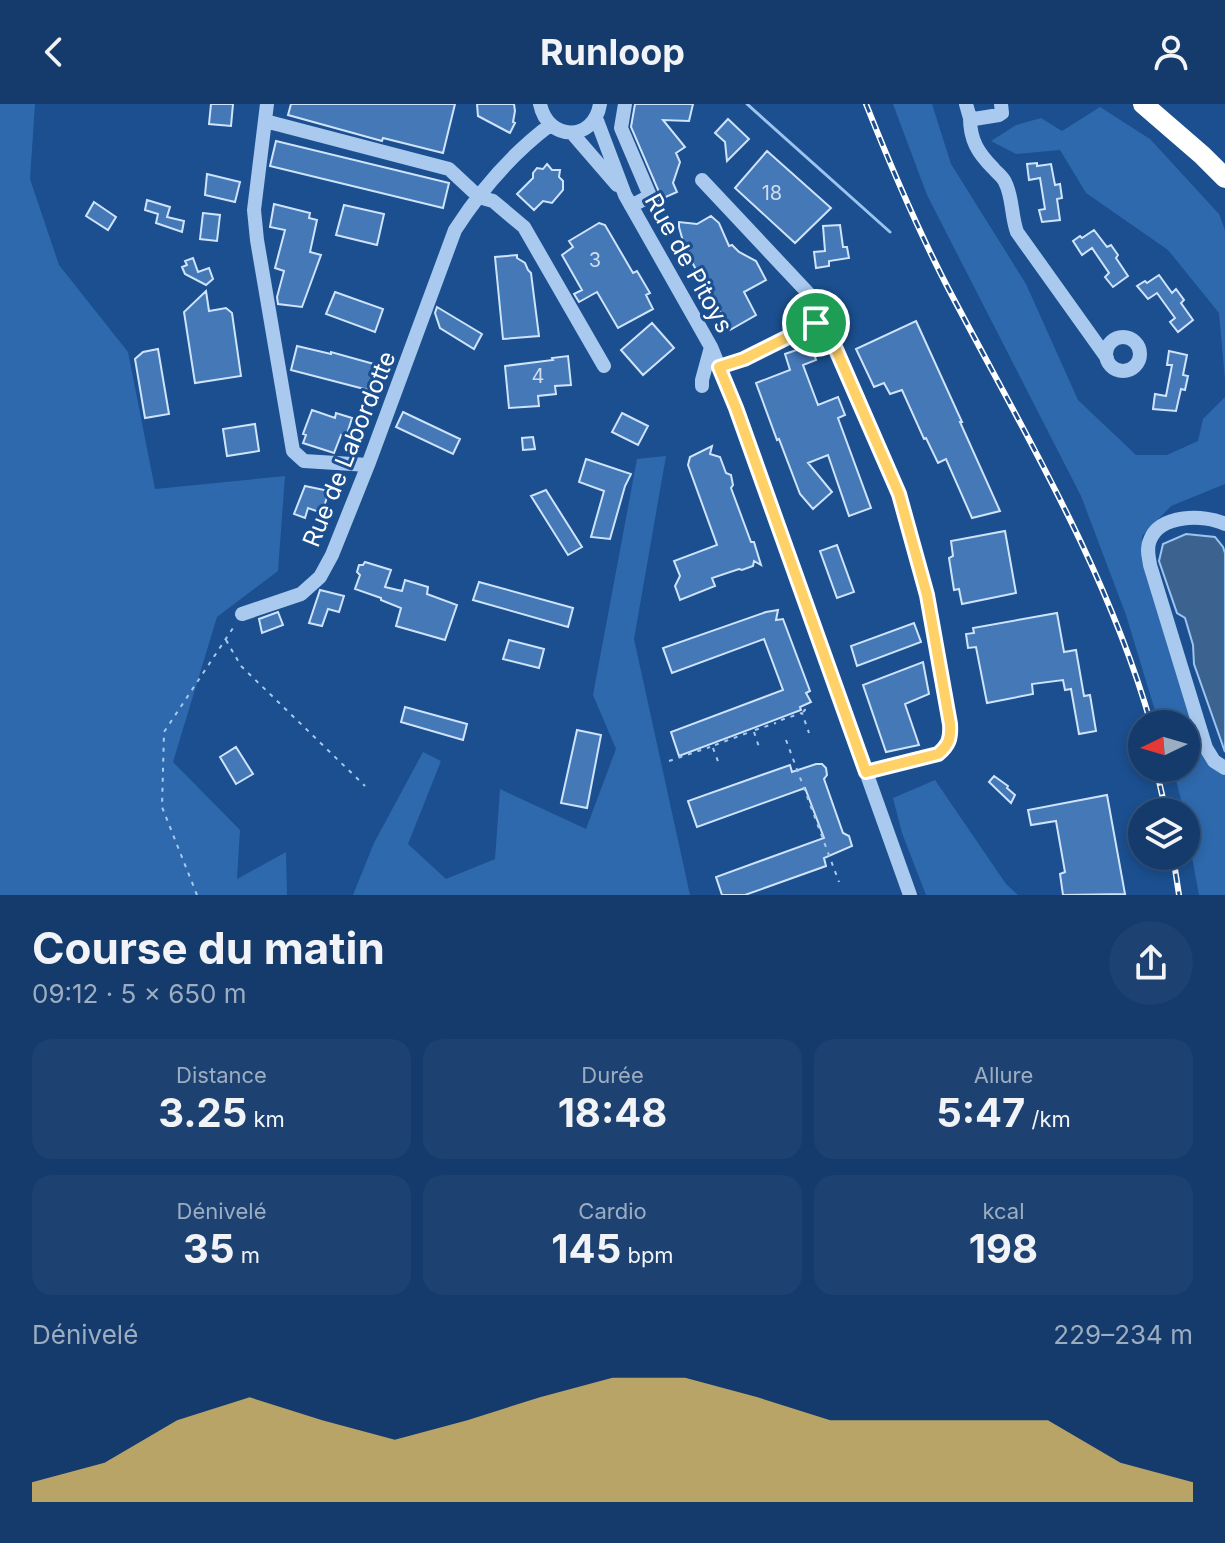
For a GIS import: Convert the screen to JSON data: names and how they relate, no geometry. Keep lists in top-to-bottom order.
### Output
{
  "streets": {
    "street": ["Rue de Pitoys", "Rue de Labordotte"]
  },
  "house_numbers": ["18", "3", "4"],
  "north": "left",
  "page": {
    "header": "Runloop",
    "heading": ["Course du matin", "09:12 · 5 × 650 m"],
    "stats": [
      ["Distance", "3.25 km"],
      ["Durée", "18:48"],
      ["Allure", "5:47 /km"],
      ["Dénivelé", "35 m"],
      ["Cardio", "145 bpm"],
      ["kcal", "198"]
    ],
    "chart": ["Dénivelé", "229–234 m"]
  }
}
